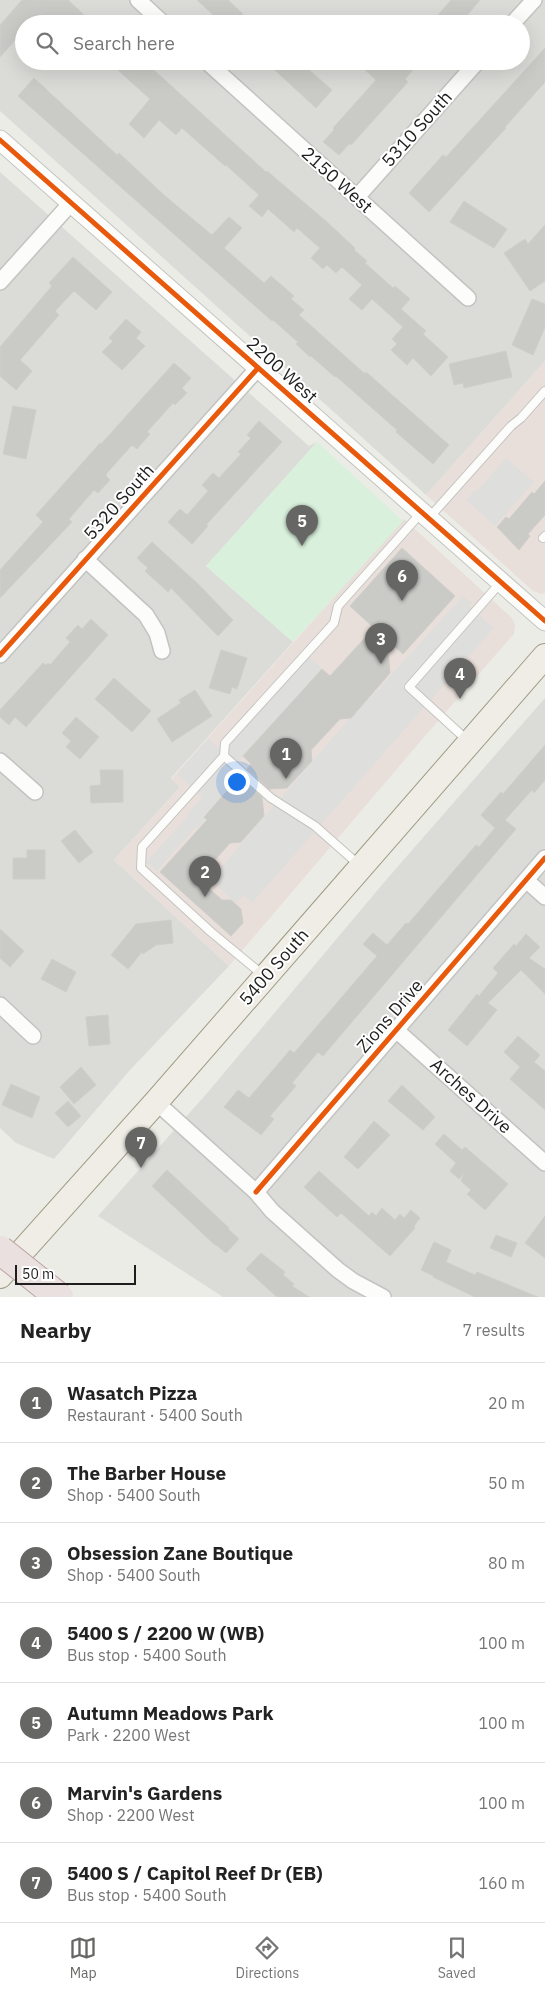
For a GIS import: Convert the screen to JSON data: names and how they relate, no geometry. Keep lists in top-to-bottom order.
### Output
{
  "streets": {
    "main road": ["5400 South"],
    "street": [
      "5310 South",
      "2150 West",
      "2200 West",
      "5320 South",
      "Zions Drive",
      "Arches Drive"
    ]
  },
  "crossings": [
    ["5310 South", "2150 West"],
    ["2200 West", "5320 South"],
    ["Zions Drive", "Arches Drive"]
  ],
  "scale_bar": "50 m",
  "page": {
    "search": "Search here",
    "pins": [
      "5",
      "6",
      "3",
      "4",
      "1",
      "2",
      "7"
    ],
    "scale": "50 m",
    "heading": ["Nearby", "7 results"],
    "list": [
      {
        "mark": "1",
        "name": "Wasatch Pizza",
        "note": "Restaurant · 5400 South",
        "value": "20 m"
      },
      {
        "mark": "2",
        "name": "The Barber House",
        "note": "Shop · 5400 South",
        "value": "50 m"
      },
      {
        "mark": "3",
        "name": "Obsession Zane Boutique",
        "note": "Shop · 5400 South",
        "value": "80 m"
      },
      {
        "mark": "4",
        "name": "5400 S / 2200 W (WB)",
        "note": "Bus stop · 5400 South",
        "value": "100 m"
      },
      {
        "mark": "5",
        "name": "Autumn Meadows Park",
        "note": "Park · 2200 West",
        "value": "100 m"
      },
      {
        "mark": "6",
        "name": "Marvin's Gardens",
        "note": "Shop · 2200 West",
        "value": "100 m"
      },
      {
        "mark": "7",
        "name": "5400 S / Capitol Reef Dr (EB)",
        "note": "Bus stop · 5400 South",
        "value": "160 m"
      }
    ],
    "nav": ["Map", "Directions", "Saved"]
  }
}
